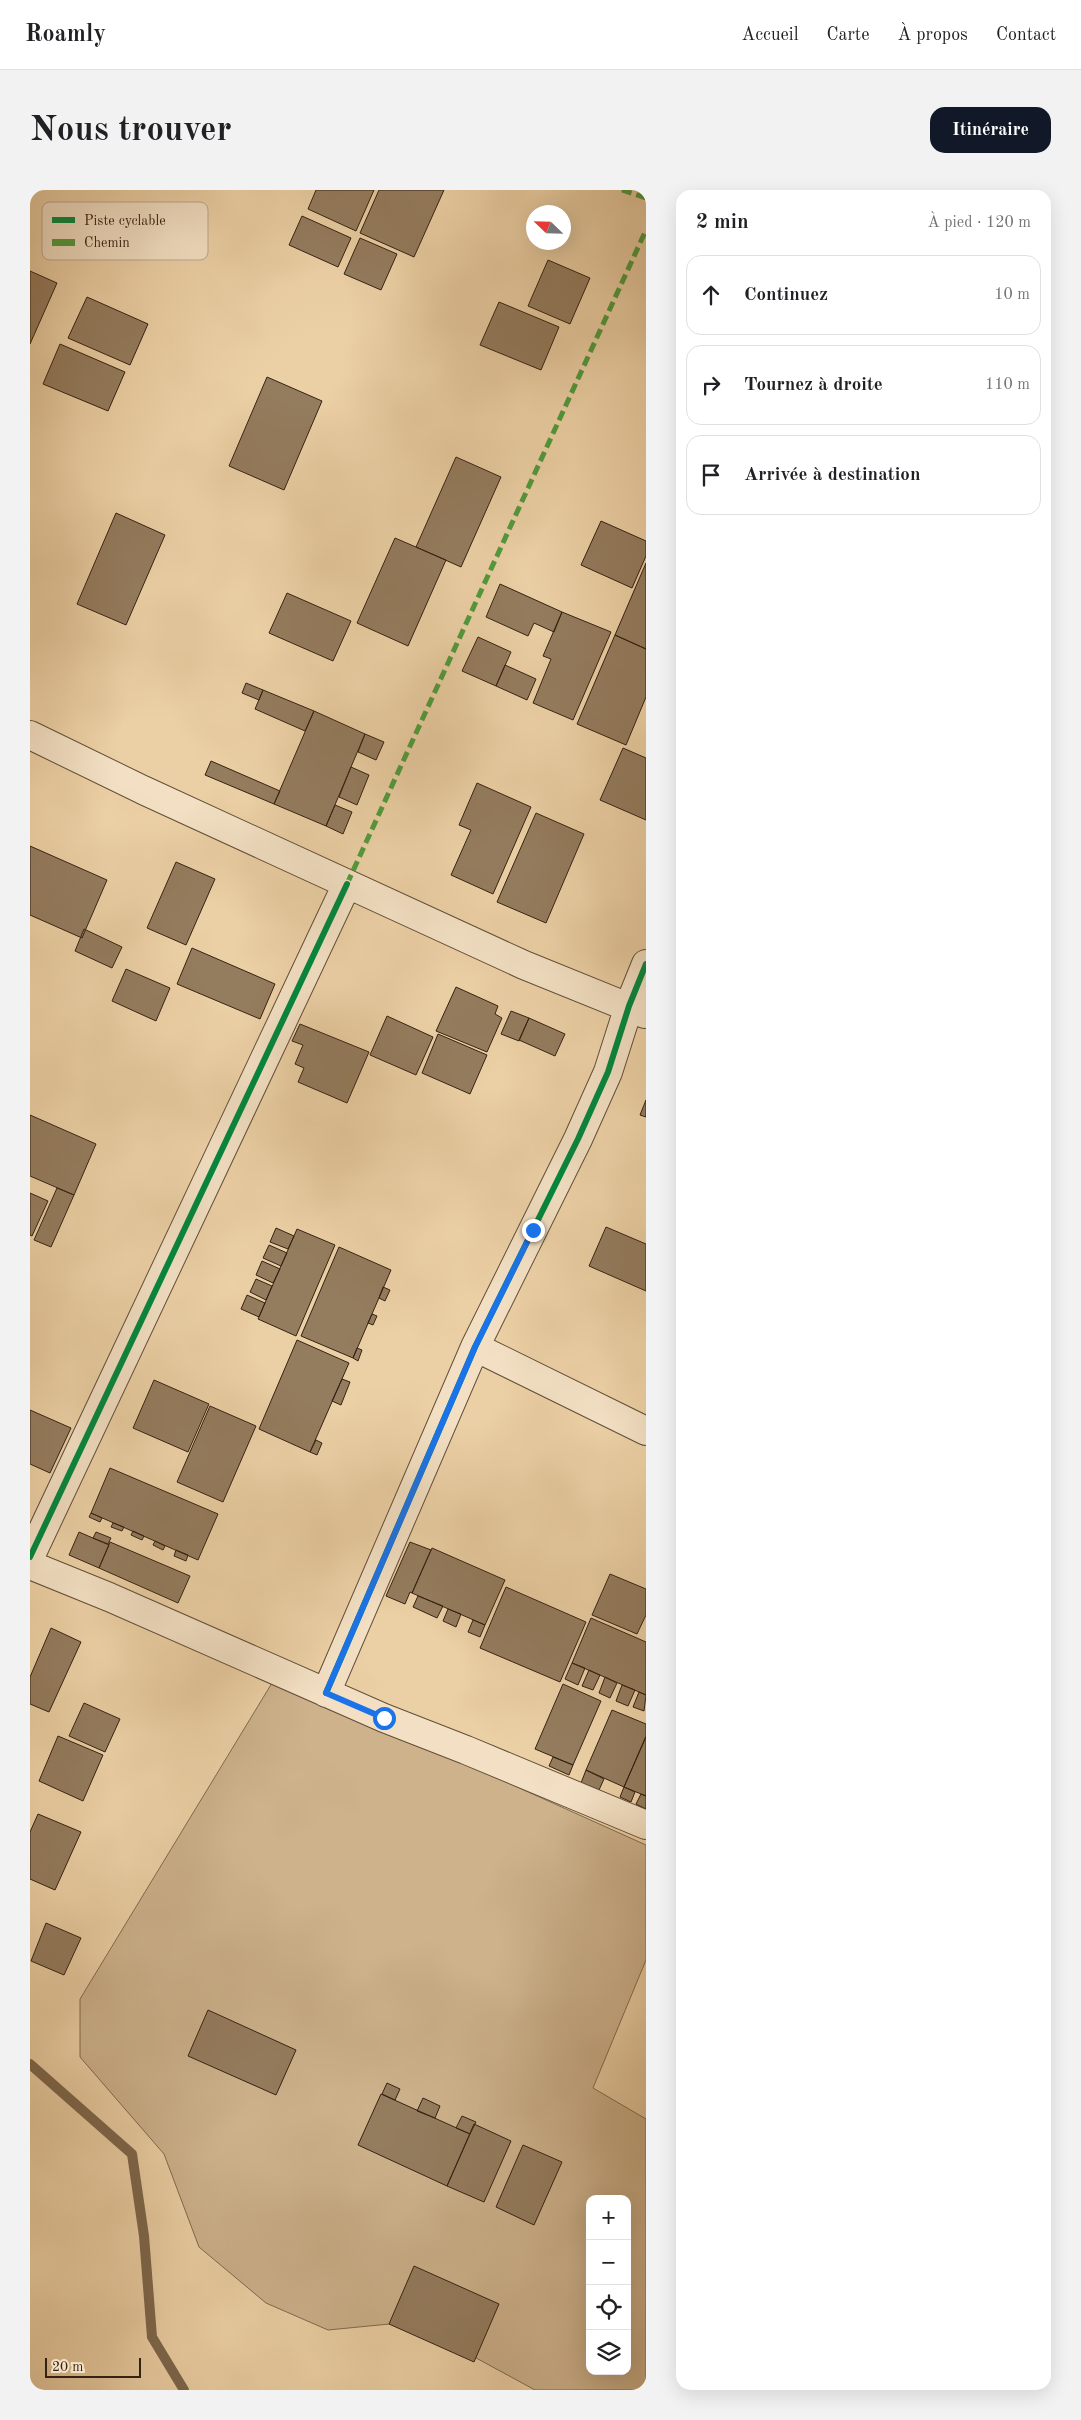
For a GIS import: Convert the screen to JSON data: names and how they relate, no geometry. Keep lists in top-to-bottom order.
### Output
{
  "legend": ["Piste cyclable", "Chemin"],
  "scale_bar": "20 m",
  "north": "top left",
  "page": {
    "header": "Roamly",
    "nav": [
      "Accueil",
      "Carte",
      "À propos",
      "Contact"
    ],
    "buttons": "Itinéraire",
    "title": "Nous trouver",
    "heading": ["2 min", "À pied · 120 m"],
    "list": [
      ["Continuez", "10 m"],
      ["Tournez à droite", "110 m"],
      "Arrivée à destination"
    ],
    "map_buttons": ["+", "−"],
    "scale": "20 m"
  }
}
